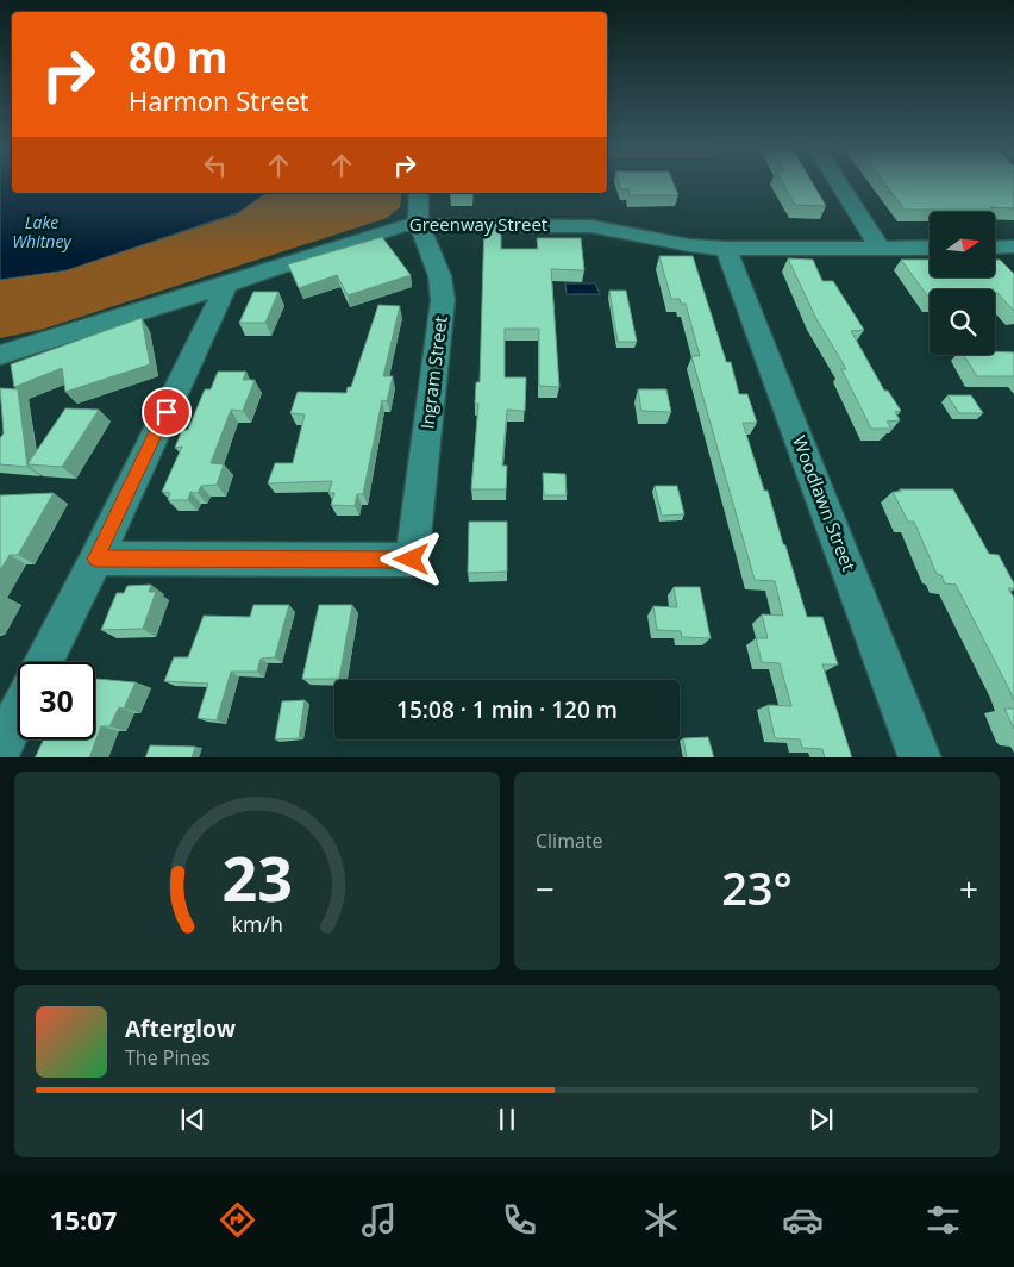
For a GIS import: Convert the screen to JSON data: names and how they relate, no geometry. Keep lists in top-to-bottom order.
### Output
{
  "streets": {
    "street": ["Greenway Street", "Ingram Street", "Woodlawn Street"]
  },
  "crossings": [
    ["Greenway Street", "Ingram Street"],
    ["Greenway Street", "Woodlawn Street"]
  ],
  "water": ["Lake Whitney"],
  "north": "right",
  "page": {
    "turn": ["80 m", "Harmon Street"],
    "limit": "30",
    "trip": "15:08 · 1 min · 120 m",
    "tile": "Climate",
    "heat": ["−", "23°", "+"],
    "song": ["Afterglow", "The Pines"],
    "tabs": "15:07",
    "gauge": ["23", "km/h"]
  }
}
